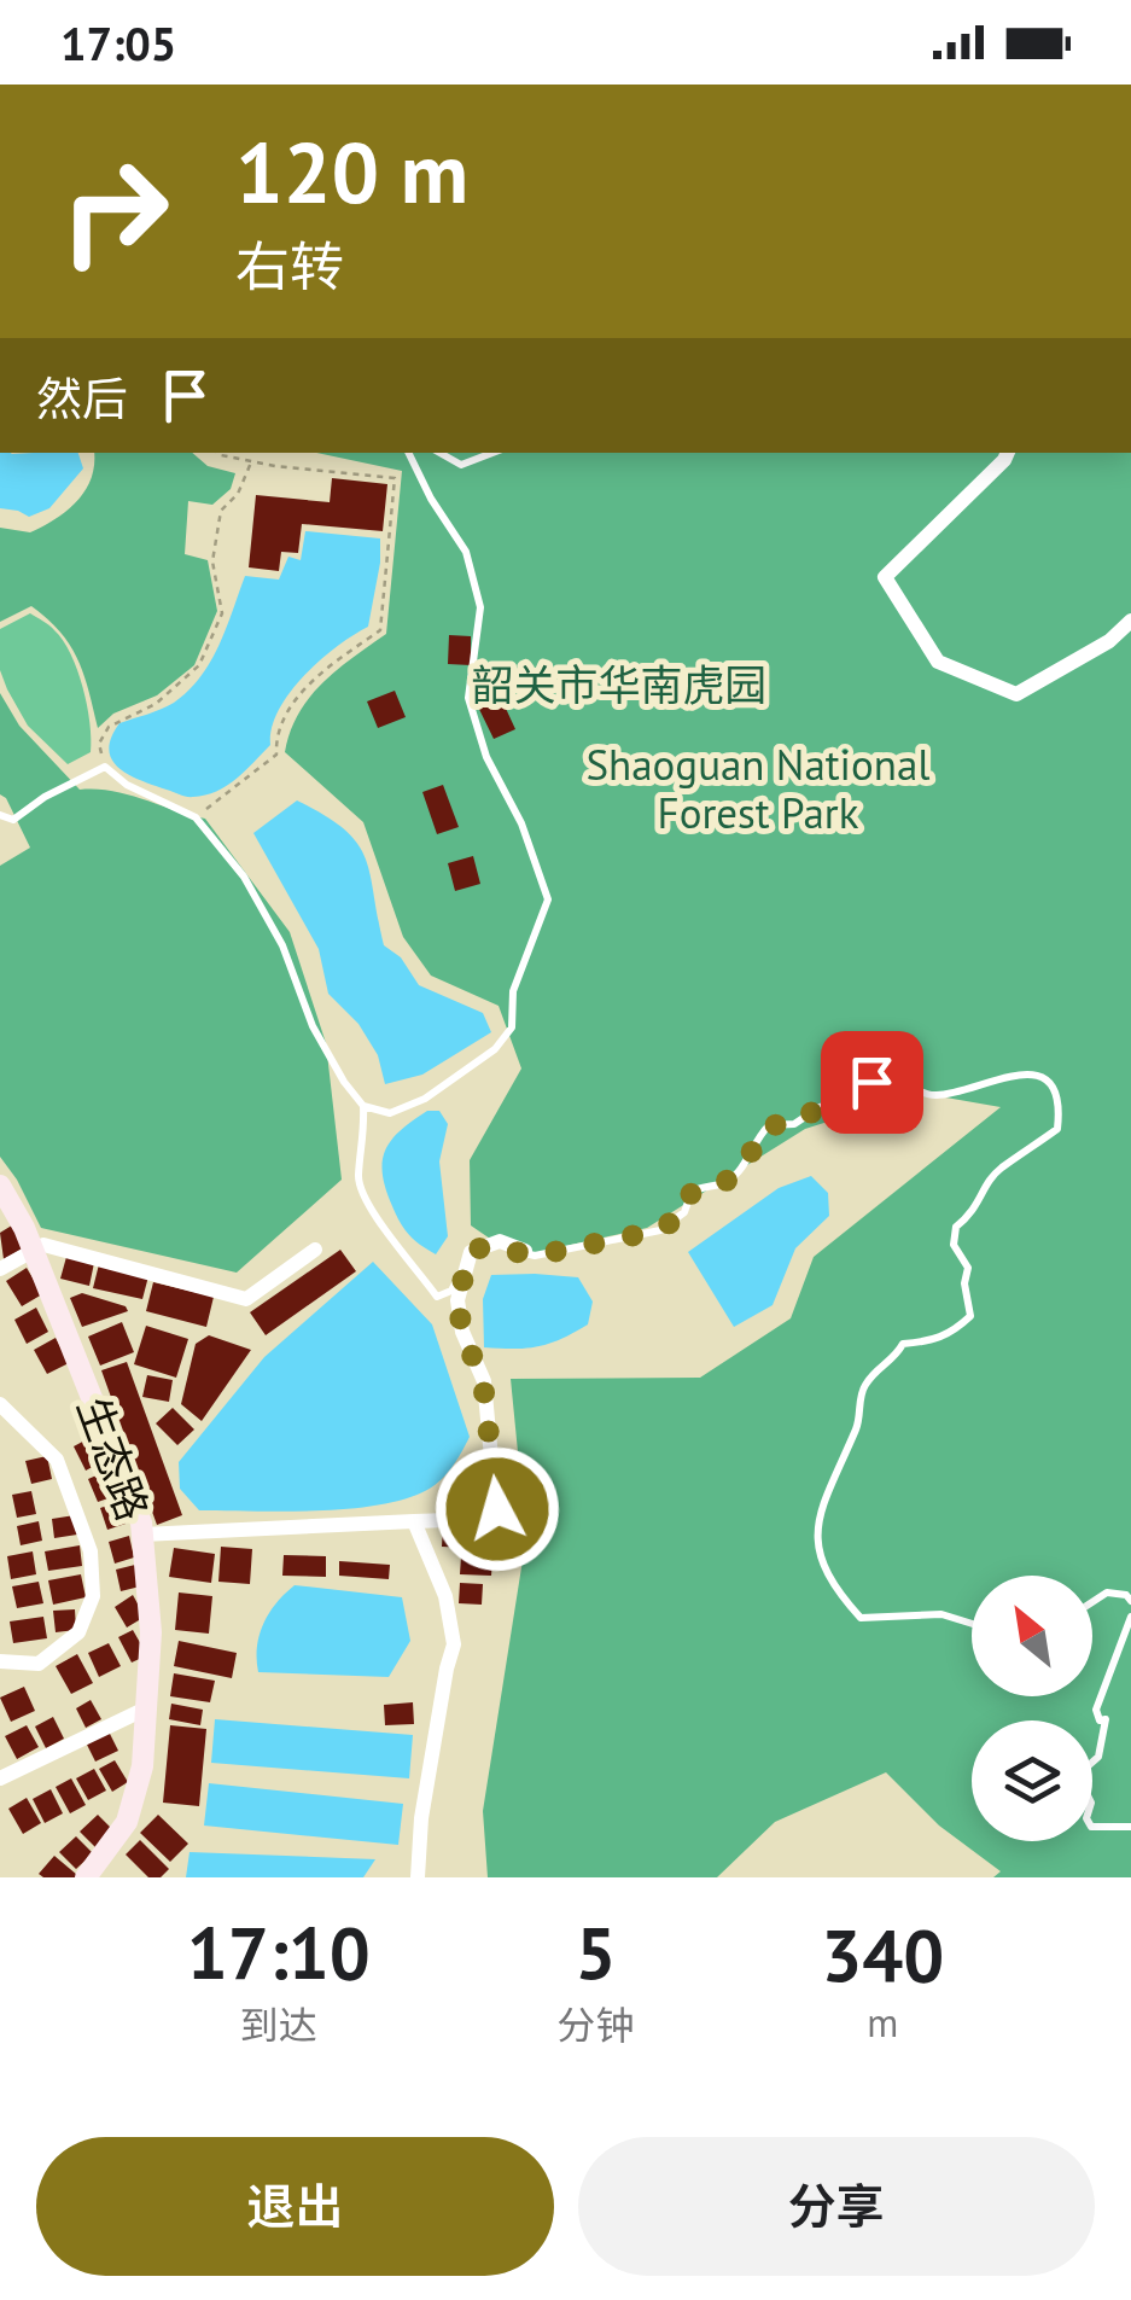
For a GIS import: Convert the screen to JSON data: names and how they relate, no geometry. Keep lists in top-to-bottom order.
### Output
{
  "streets": {
    "street": ["生态路"]
  },
  "parks": ["韶关市华南虎园", "Shaoguan National Forest Park"],
  "north": "top left",
  "page": {
    "status": "17:05",
    "turn": ["120 m", "右转"],
    "then": "然后",
    "eta": [
      "17:10",
      "到达",
      "5",
      "分钟",
      "340",
      "m"
    ],
    "buttons": ["退出", "分享"]
  }
}
